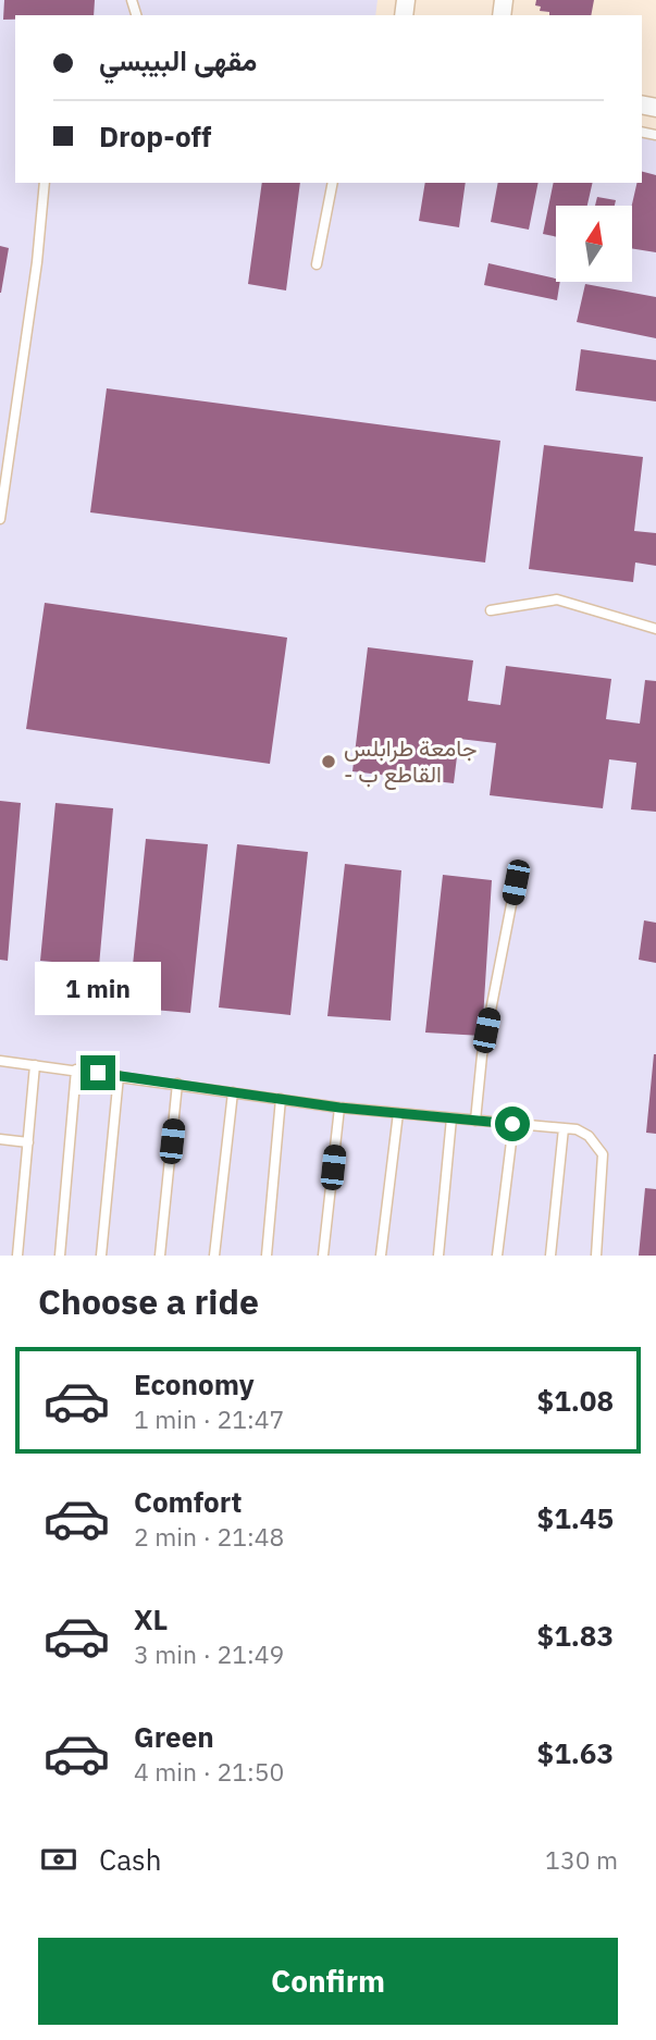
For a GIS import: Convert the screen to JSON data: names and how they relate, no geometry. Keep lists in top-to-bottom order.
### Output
{
  "places": ["جامعة طرابلس - القاطع ب"],
  "north": "top",
  "page": {
    "banner": ["مقهى البيبسي", "Drop-off"],
    "bubble": "1 min",
    "heading": "Choose a ride",
    "list": [
      {
        "name": "Economy",
        "note": "1 min · 21:47",
        "value": "$1.08"
      },
      {
        "name": "Comfort",
        "note": "2 min · 21:48",
        "value": "$1.45"
      },
      {
        "name": "XL",
        "note": "3 min · 21:49",
        "value": "$1.83"
      },
      {
        "name": "Green",
        "note": "4 min · 21:50",
        "value": "$1.63"
      }
    ],
    "pay": ["Cash", "130 m"],
    "buttons": "Confirm"
  }
}
